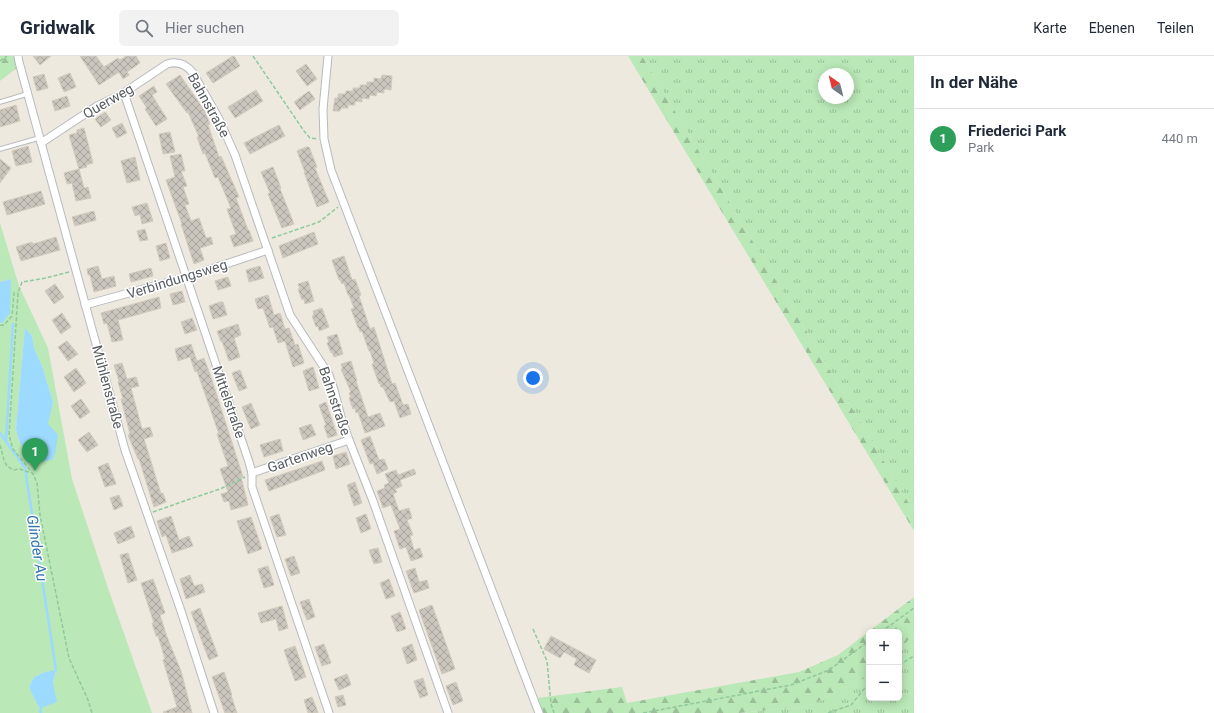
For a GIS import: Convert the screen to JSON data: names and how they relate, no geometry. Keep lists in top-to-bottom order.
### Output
{
  "streets": {
    "street": [
      "Querweg",
      "Bahnstraße",
      "Verbindungsweg",
      "Mühlenstraße",
      "Mittelstraße",
      "Gartenweg"
    ]
  },
  "crossings": [
    ["Querweg", "Bahnstraße"],
    ["Querweg", "Mühlenstraße"],
    ["Querweg", "Mittelstraße"],
    ["Bahnstraße", "Verbindungsweg"],
    ["Bahnstraße", "Gartenweg"],
    ["Verbindungsweg", "Mühlenstraße"],
    ["Verbindungsweg", "Mittelstraße"],
    ["Mittelstraße", "Gartenweg"]
  ],
  "water": ["Glinder Au"],
  "north": "top left",
  "page": {
    "header": "Gridwalk",
    "search": "Hier suchen",
    "nav": ["Karte", "Ebenen", "Teilen"],
    "heading": "In der Nähe",
    "list": [
      {
        "mark": "1",
        "name": "Friederici Park",
        "note": "Park",
        "value": "440 m"
      }
    ],
    "pins": "1",
    "map_buttons": ["+", "−"]
  }
}
